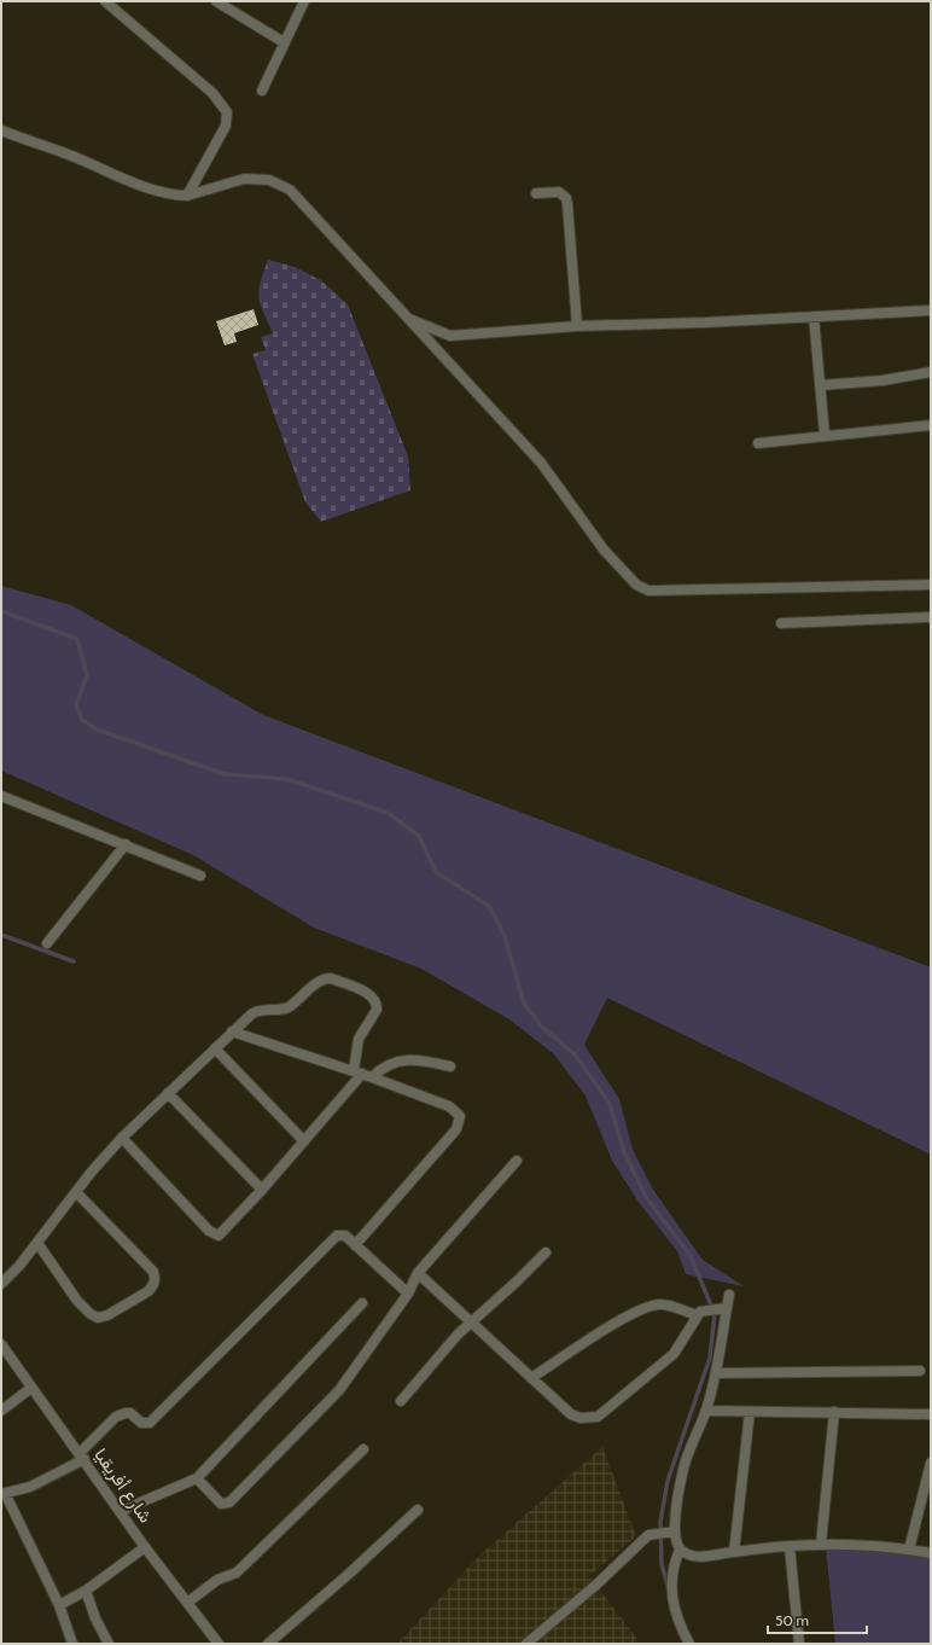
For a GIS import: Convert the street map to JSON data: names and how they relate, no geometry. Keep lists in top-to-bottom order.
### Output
{
  "streets": {
    "street": ["شارع أفريقيا"]
  },
  "scale_bar": "50 m"
}
